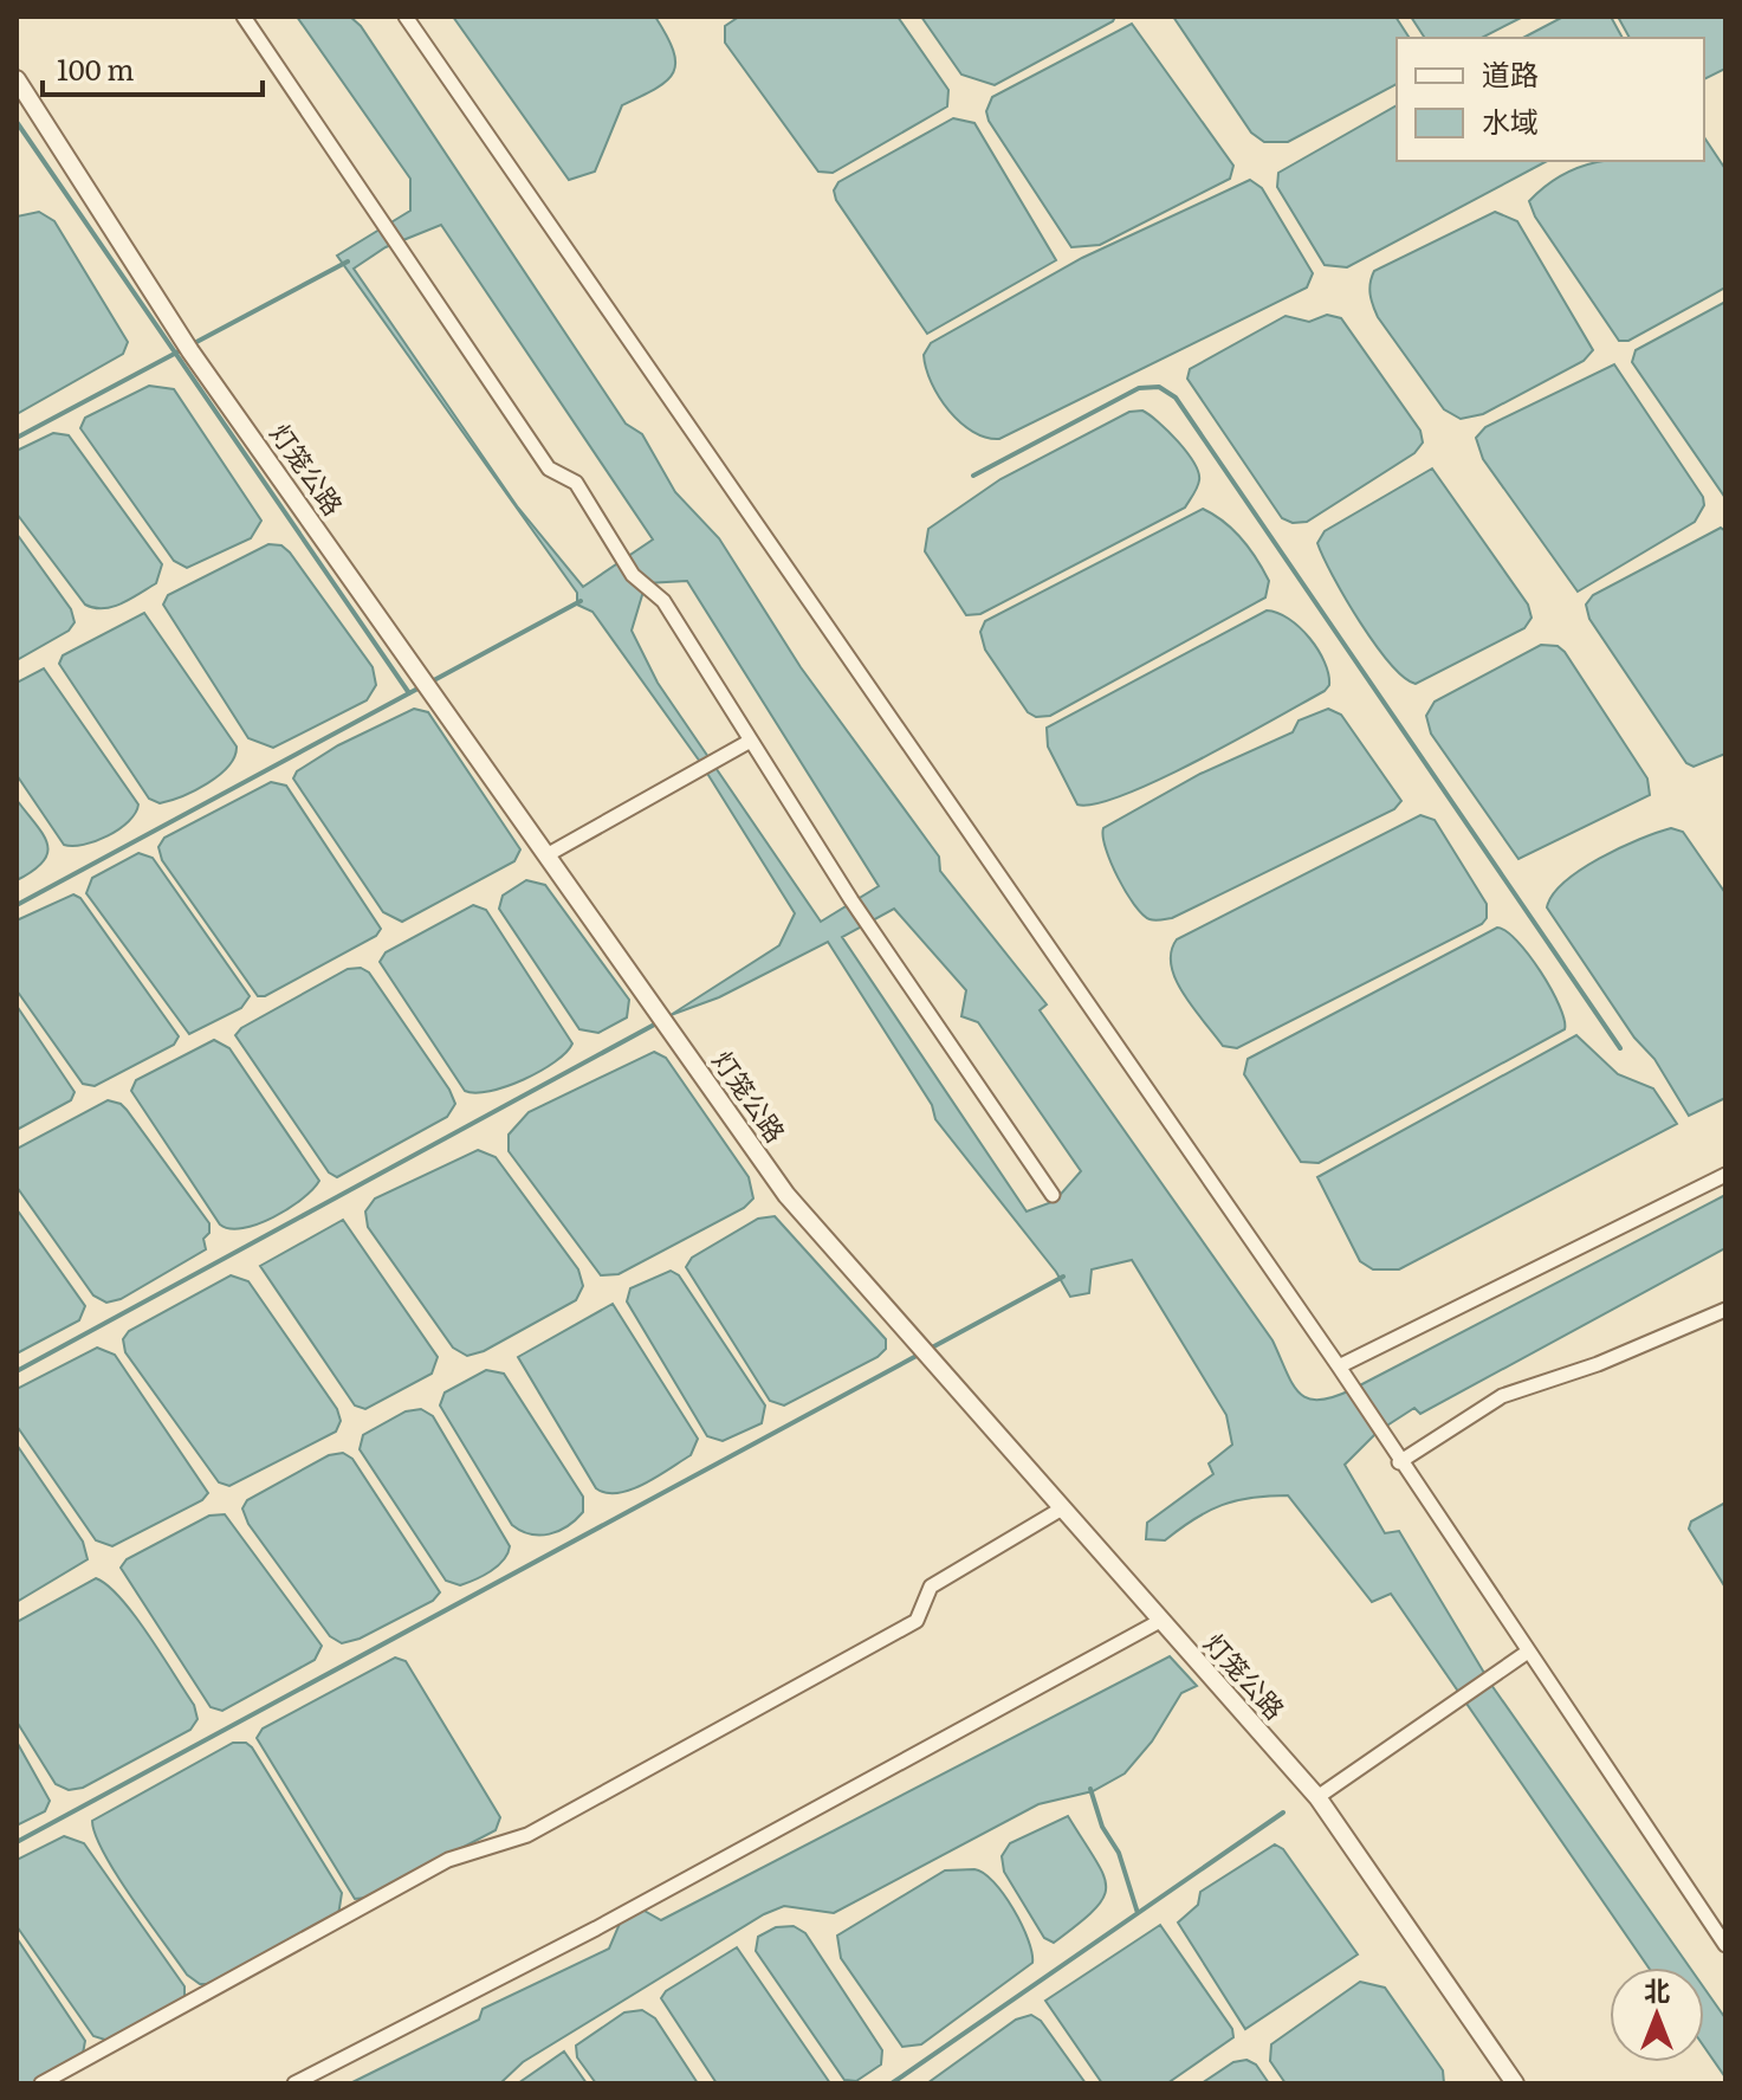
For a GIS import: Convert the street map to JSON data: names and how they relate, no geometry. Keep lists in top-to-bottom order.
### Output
{
  "streets": {
    "street": ["灯笼公路"]
  },
  "legend": ["道路", "水域"],
  "scale_bar": "100 m",
  "north": "top"
}
